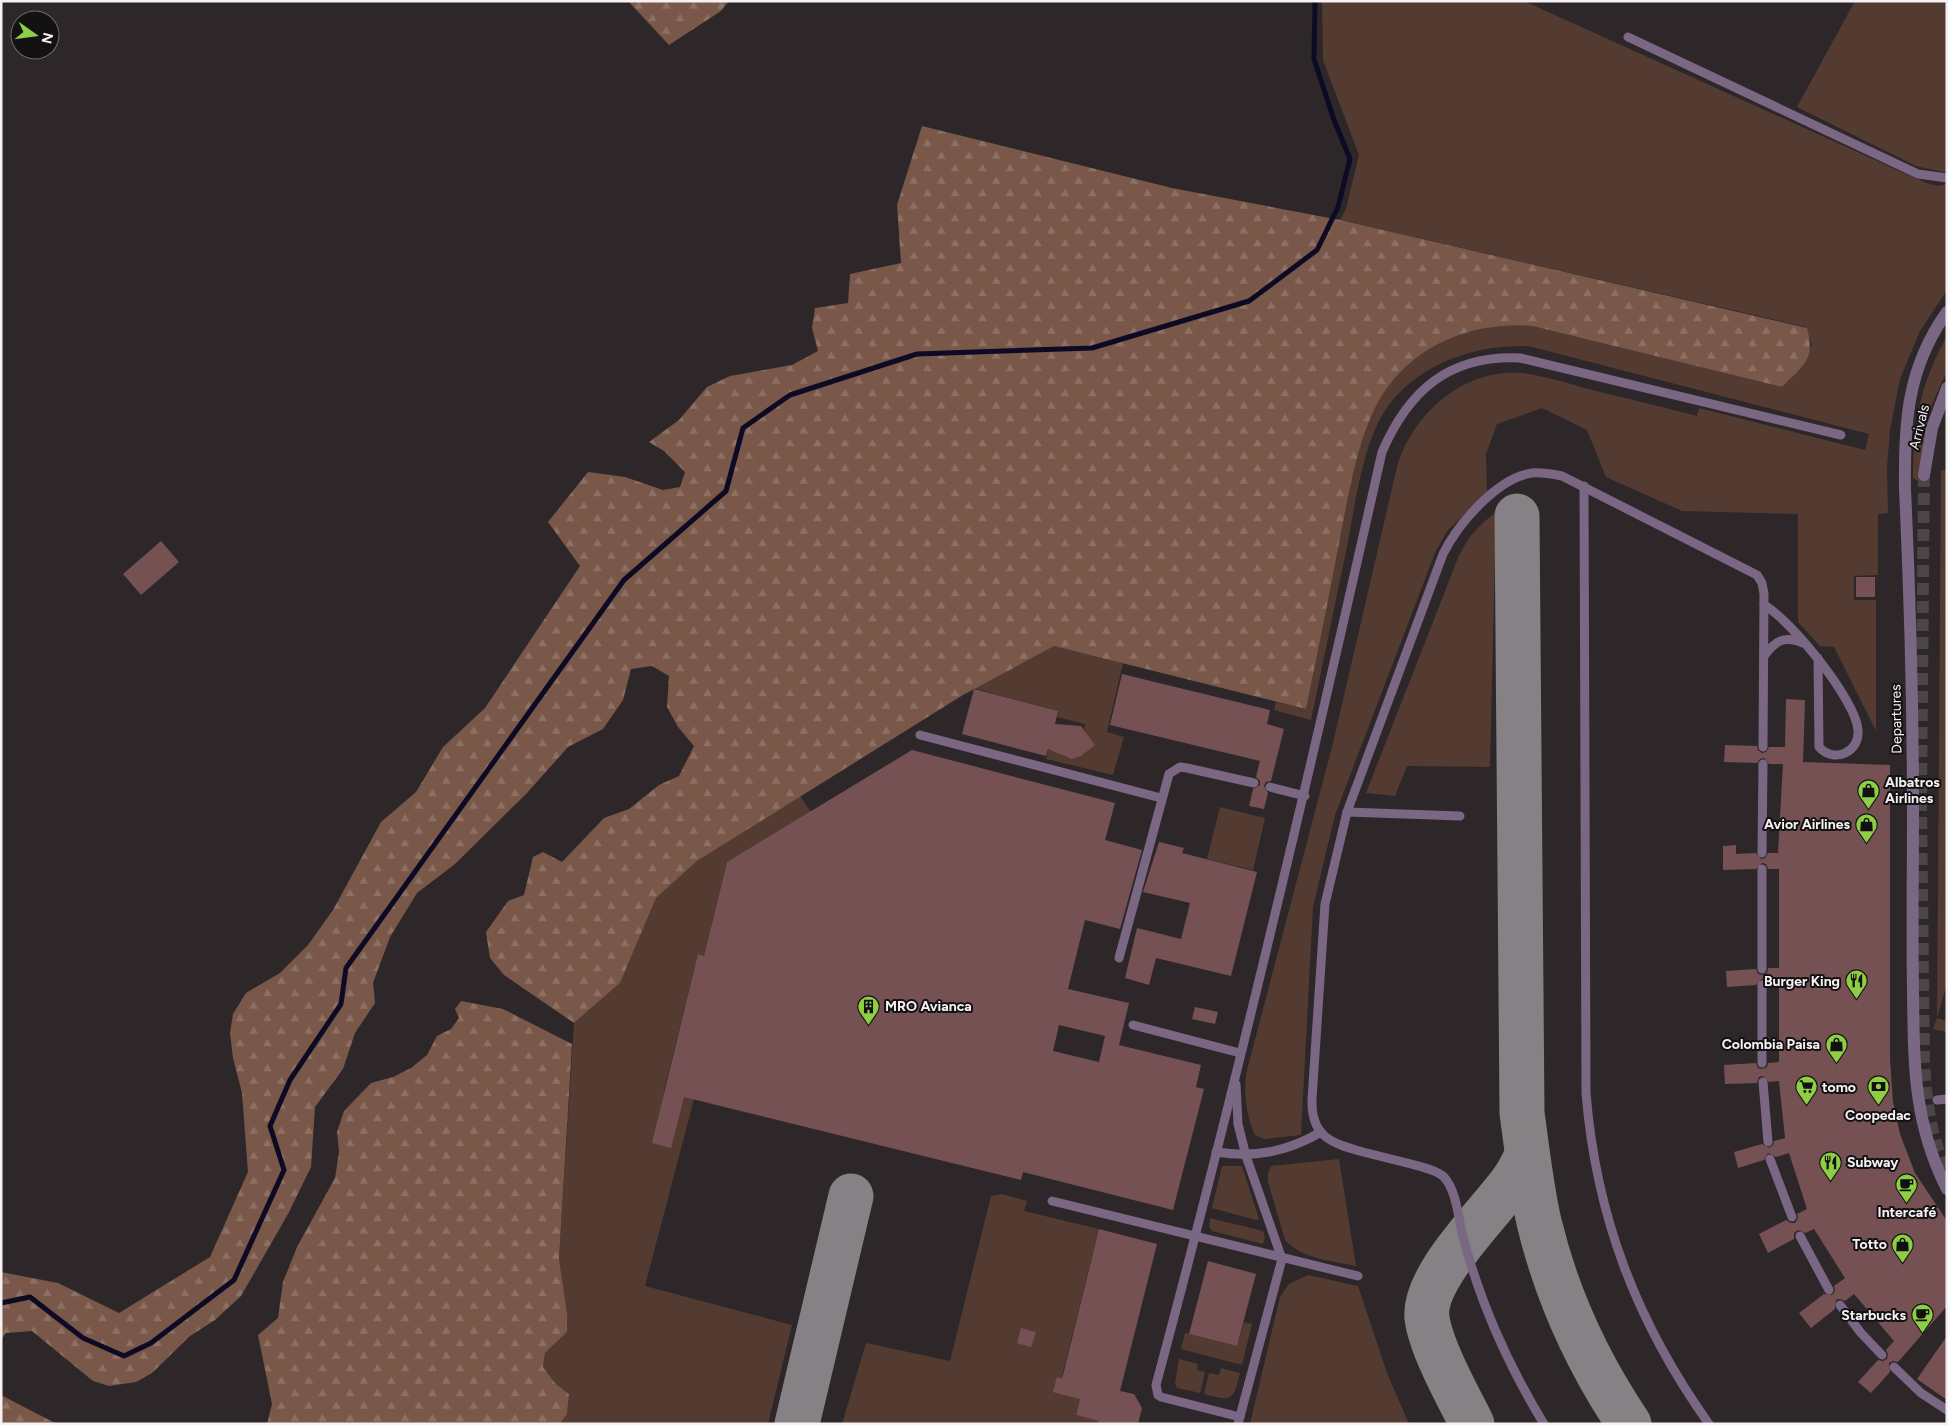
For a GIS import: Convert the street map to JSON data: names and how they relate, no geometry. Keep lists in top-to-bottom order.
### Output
{
  "streets": {
    "street": ["Arrivals", "Departures"]
  },
  "places": {
    "shop": [
      "Albatros Airlines",
      "Avior Airlines",
      "Colombia Paisa",
      "Totto"
    ],
    "restaurant": ["Burger King", "Subway"],
    "building": ["MRO Avianca"],
    "supermarket": ["tomo"],
    "bank": ["Coopedac"],
    "cafe": ["Intercafé", "Starbucks"]
  },
  "north": "right"
}
